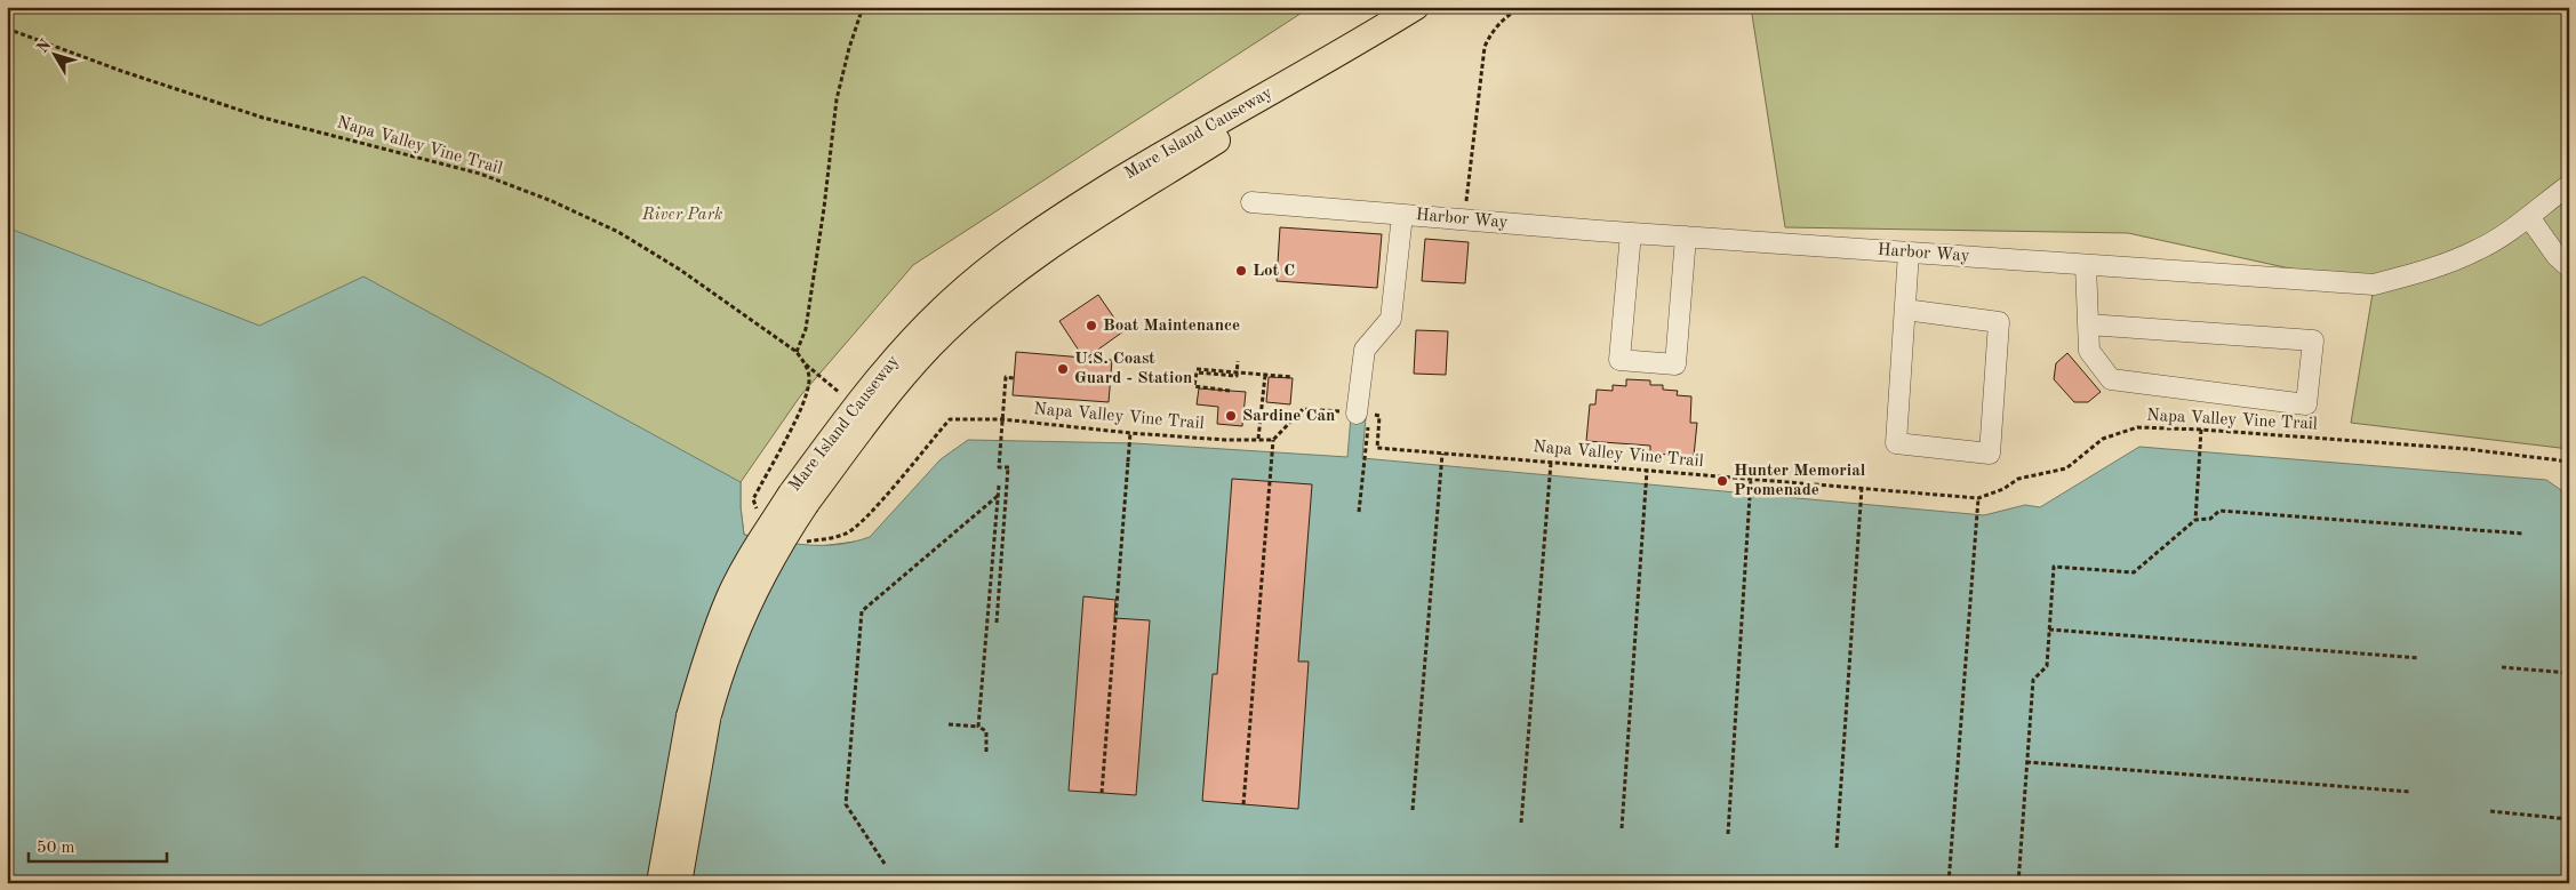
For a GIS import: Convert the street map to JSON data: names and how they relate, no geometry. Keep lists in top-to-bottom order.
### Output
{
  "streets": {
    "main road": ["Mare Island Causeway"],
    "street": ["Harbor Way"],
    "path": ["Napa Valley Vine Trail"]
  },
  "parks": ["River Park"],
  "places": [
    "Lot C",
    "Boat Maintenance",
    "U.S. Coast Guard - Station",
    "Sardine Can",
    "Hunter Memorial Promenade"
  ],
  "scale_bar": "50 m",
  "north": "top left"
}
